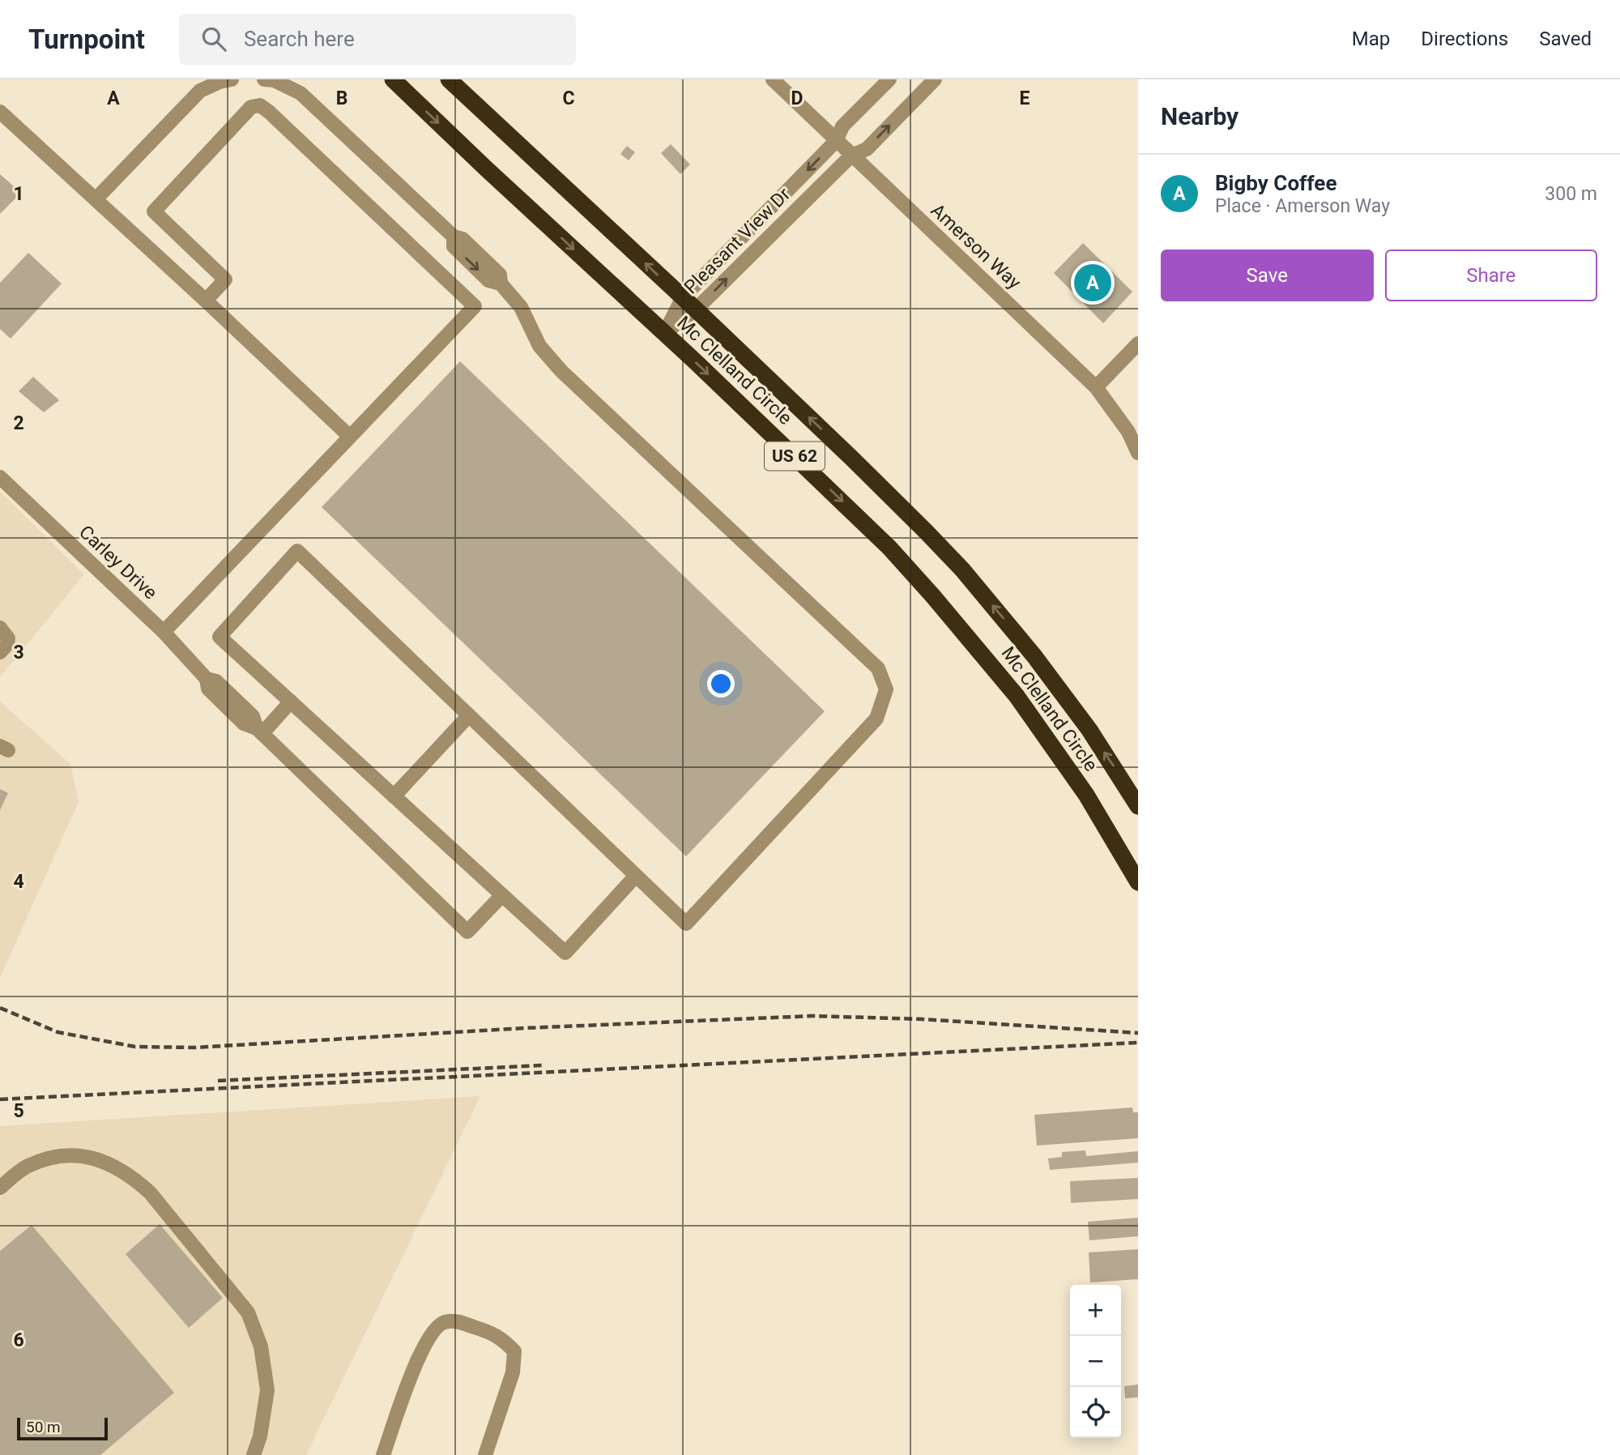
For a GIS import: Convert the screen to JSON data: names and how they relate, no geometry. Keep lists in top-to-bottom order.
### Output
{
  "streets": {
    "highway": ["Mc Clelland Circle", "US 62"],
    "street": ["Pleasant View Dr", "Amerson Way", "Carley Drive"]
  },
  "crossings": [
    ["Pleasant View Dr", "Amerson Way"],
    ["Pleasant View Dr", "Mc Clelland Circle"]
  ],
  "scale_bar": "50 m",
  "page": {
    "header": "Turnpoint",
    "search": "Search here",
    "nav": ["Map", "Directions", "Saved"],
    "heading": "Nearby",
    "list": [
      {
        "mark": "A",
        "name": "Bigby Coffee",
        "note": "Place · Amerson Way",
        "value": "300 m"
      }
    ],
    "buttons": ["Save", "Share"],
    "pins": "A",
    "map_buttons": ["+", "−"],
    "scale": "50 m"
  },
  "grid": {
    "columns": [
      "A",
      "B",
      "C",
      "D",
      "E"
    ],
    "rows": [
      "1",
      "2",
      "3",
      "4",
      "5",
      "6"
    ]
  }
}
